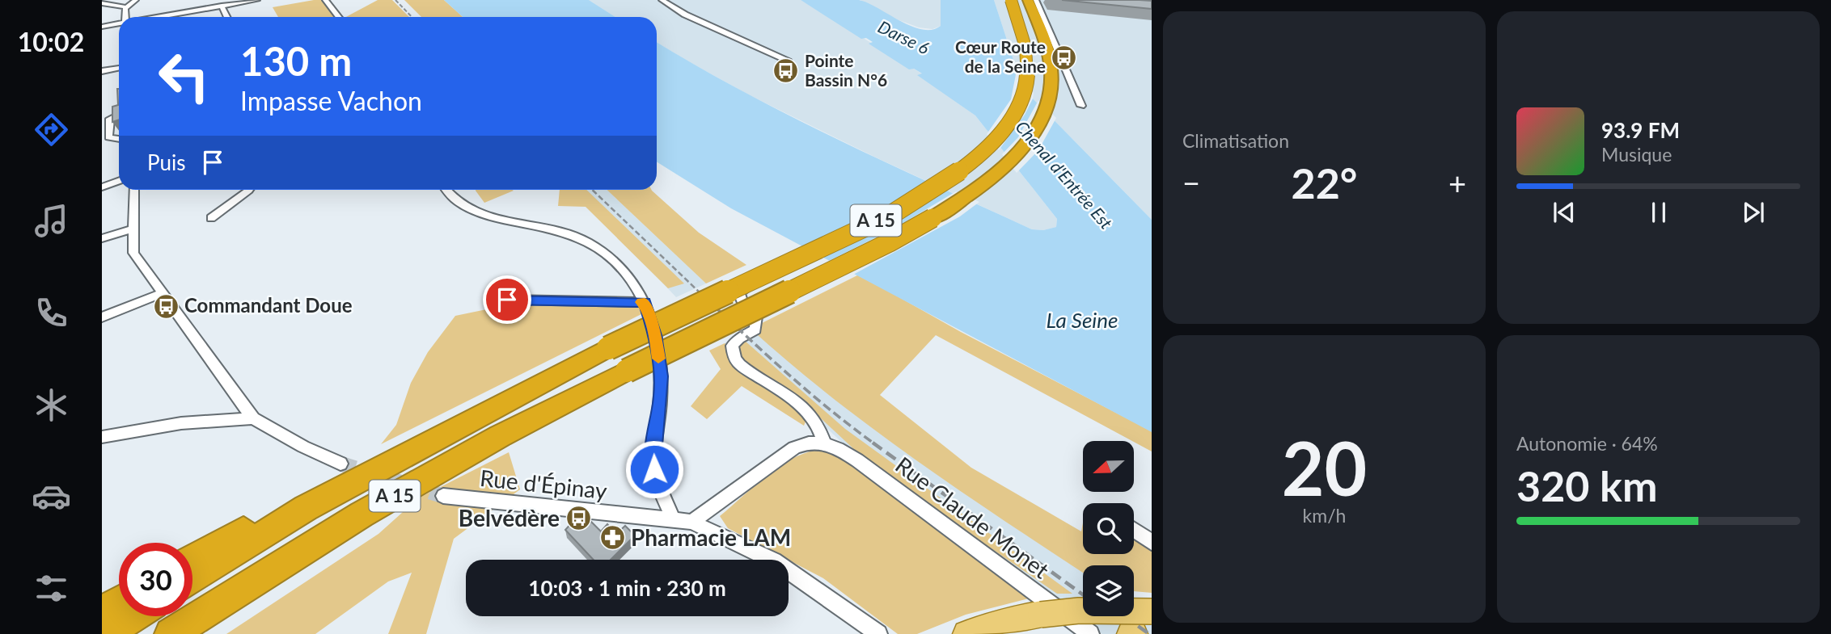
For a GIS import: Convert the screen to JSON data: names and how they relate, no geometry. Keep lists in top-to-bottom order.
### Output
{
  "streets": {
    "highway": ["A 15"],
    "street": ["Rue d'Épinay", "Rue Claude Monet"]
  },
  "water": ["Darse 6", "Chenal d'Entrée Est", "La Seine"],
  "places": {
    "bus stop": [
      "Cœur Route de la Seine",
      "Pointe Bassin N°6",
      "Commandant Doue",
      "Belvédère"
    ],
    "pharmacy": ["Pharmacie LAM"]
  },
  "north": "left",
  "page": {
    "tabs": "10:02",
    "tile": [
      "Climatisation",
      ["20", "km/h"],
      ["Autonomie · 64%", "320 km"]
    ],
    "turn": ["130 m", "Impasse Vachon"],
    "song": ["93.9 FM", "Musique"],
    "then": "Puis",
    "heat": ["−", "22°", "+"],
    "limit": "30",
    "trip": "10:03 · 1 min · 230 m"
  }
}
